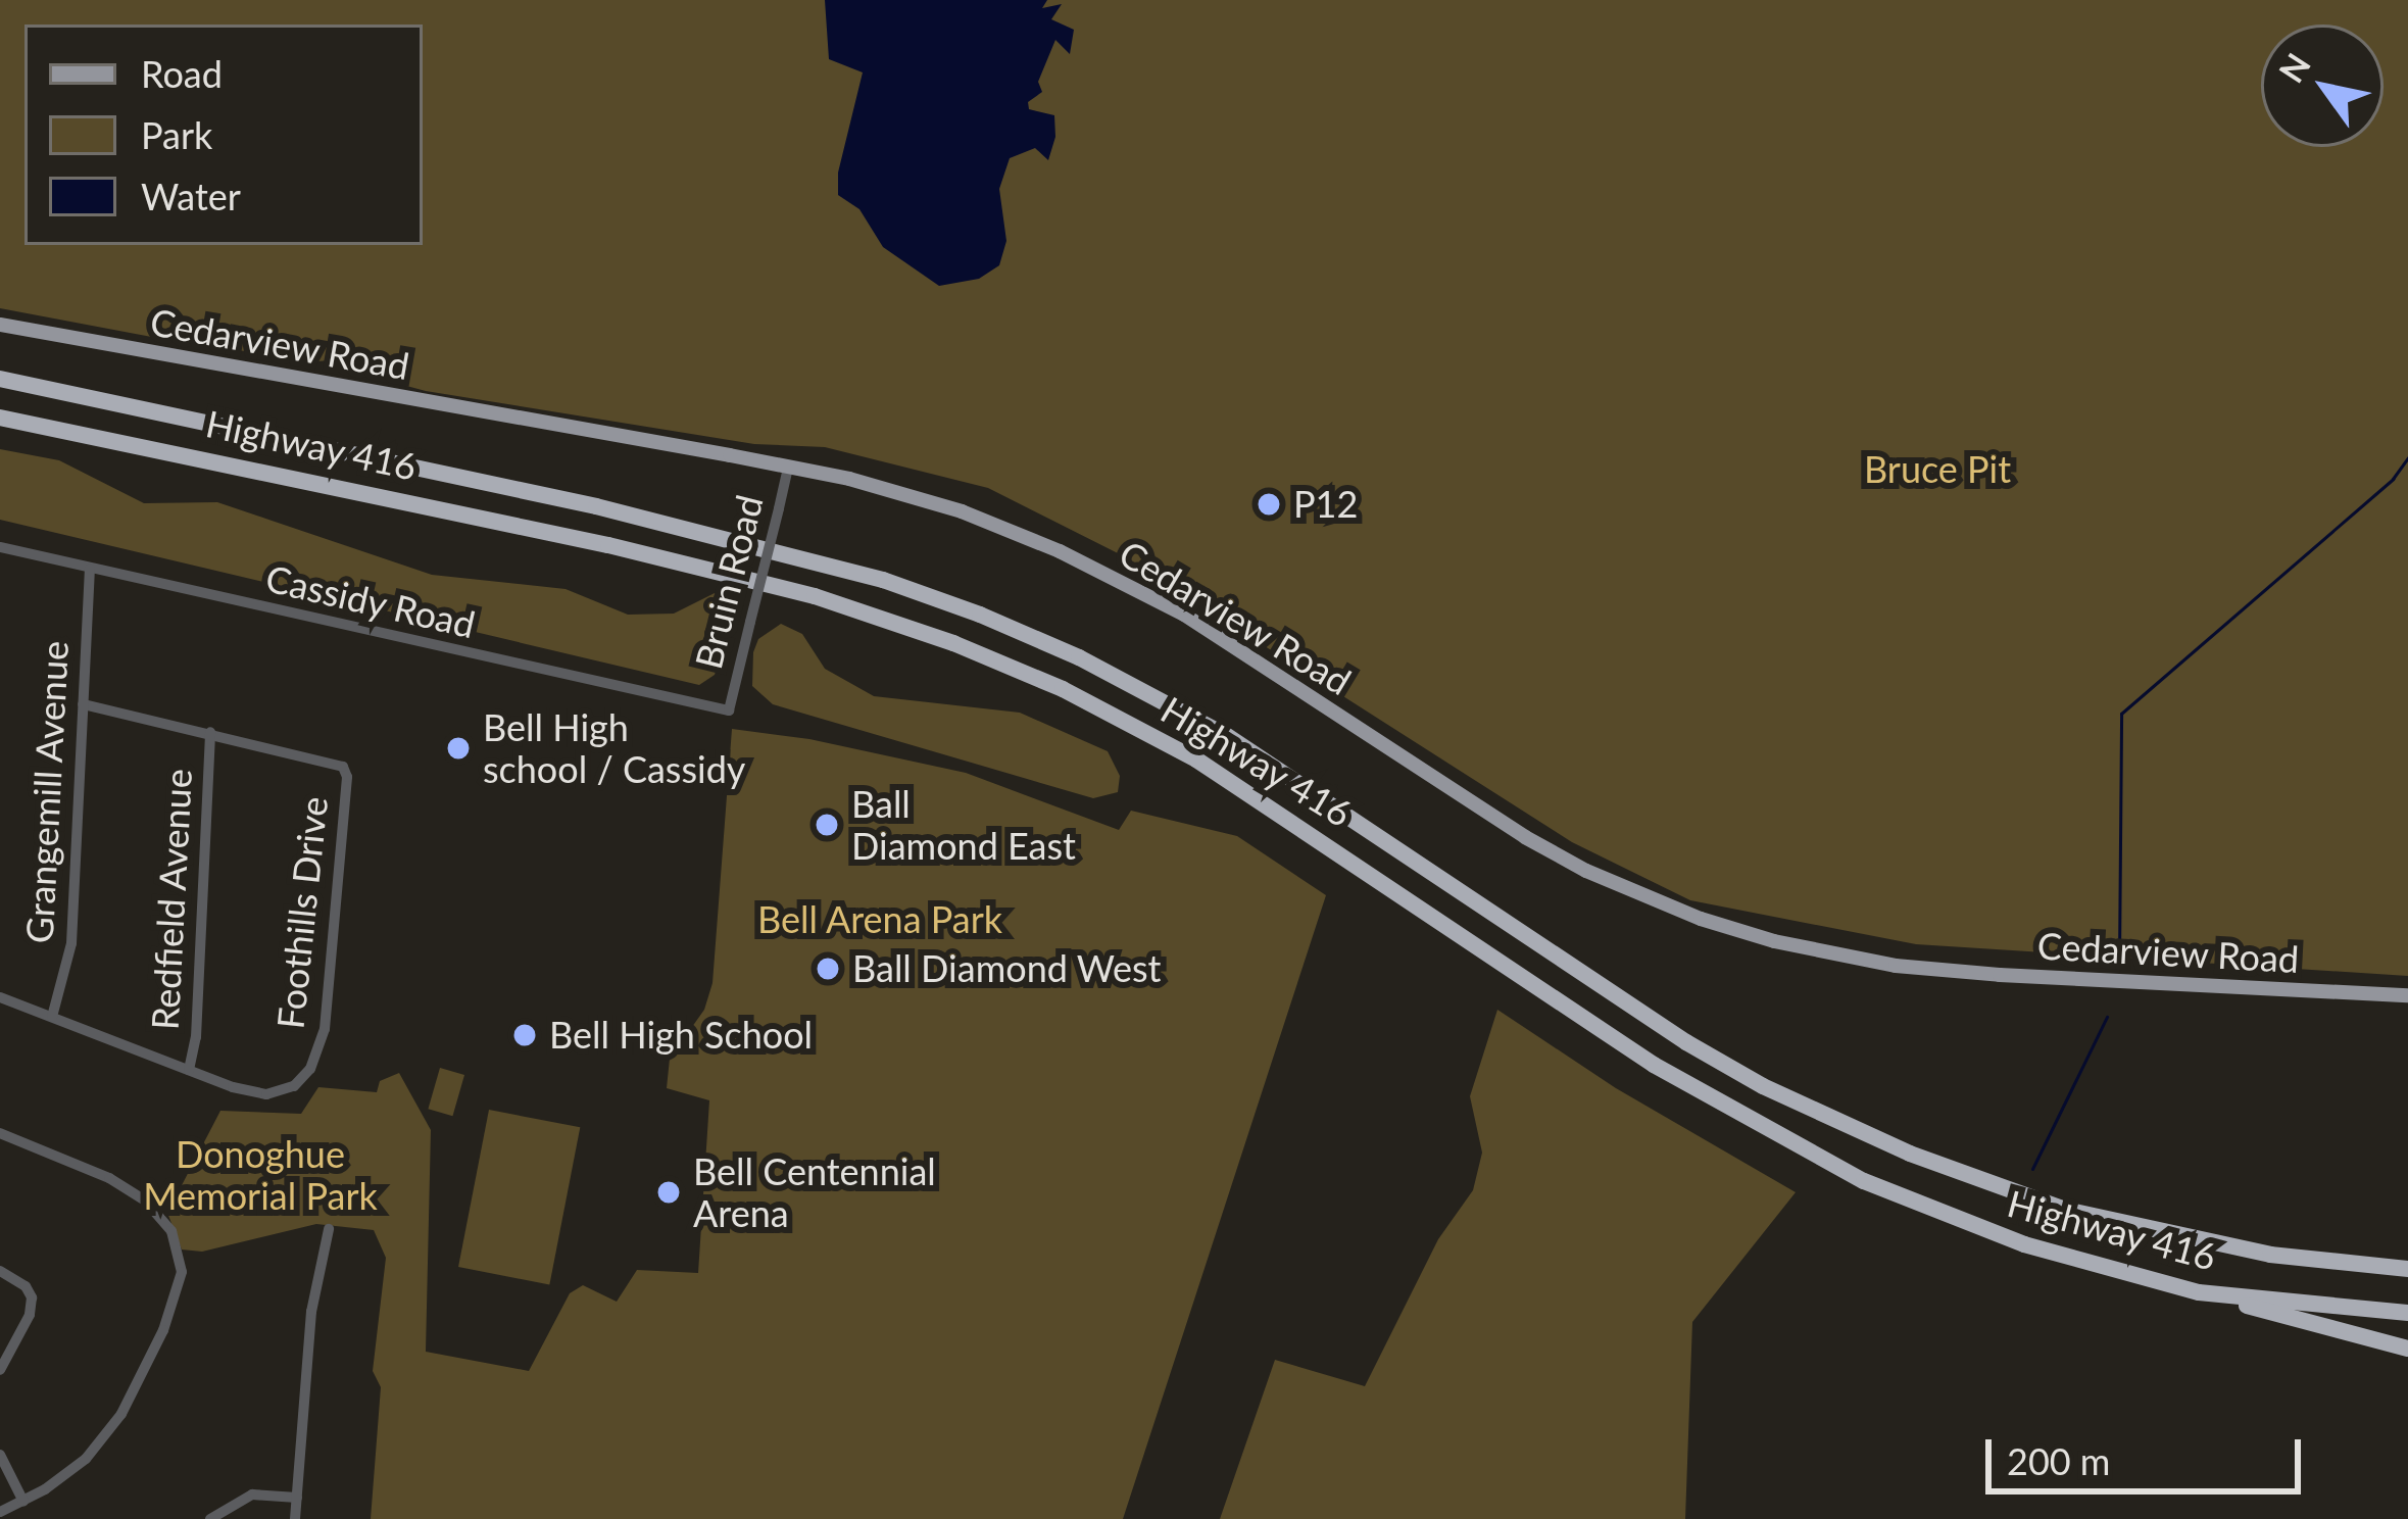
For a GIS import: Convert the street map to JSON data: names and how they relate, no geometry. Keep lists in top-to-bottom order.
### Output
{
  "streets": {
    "highway": ["Highway 416"],
    "main road": ["Cedarview Road"],
    "street": [
      "Bruin Road",
      "Cassidy Road",
      "Grangemill Avenue",
      "Redfield Avenue",
      "Foothills Drive"
    ]
  },
  "crossings": [
    ["Cedarview Road", "Bruin Road"],
    ["Bruin Road", "Cassidy Road"],
    ["Cassidy Road", "Grangemill Avenue"],
    ["Grangemill Avenue", "Foothills Drive"],
    ["Redfield Avenue", "Foothills Drive"]
  ],
  "parks": ["Bruce Pit", "Bell Arena Park", "Donoghue Memorial Park"],
  "places": [
    "P12",
    "Bell High school / Cassidy",
    "Ball Diamond East",
    "Ball Diamond West",
    "Bell High School",
    "Bell Centennial Arena"
  ],
  "legend": ["Road", "Park", "Water"],
  "scale_bar": "200 m",
  "north": "top left"
}
